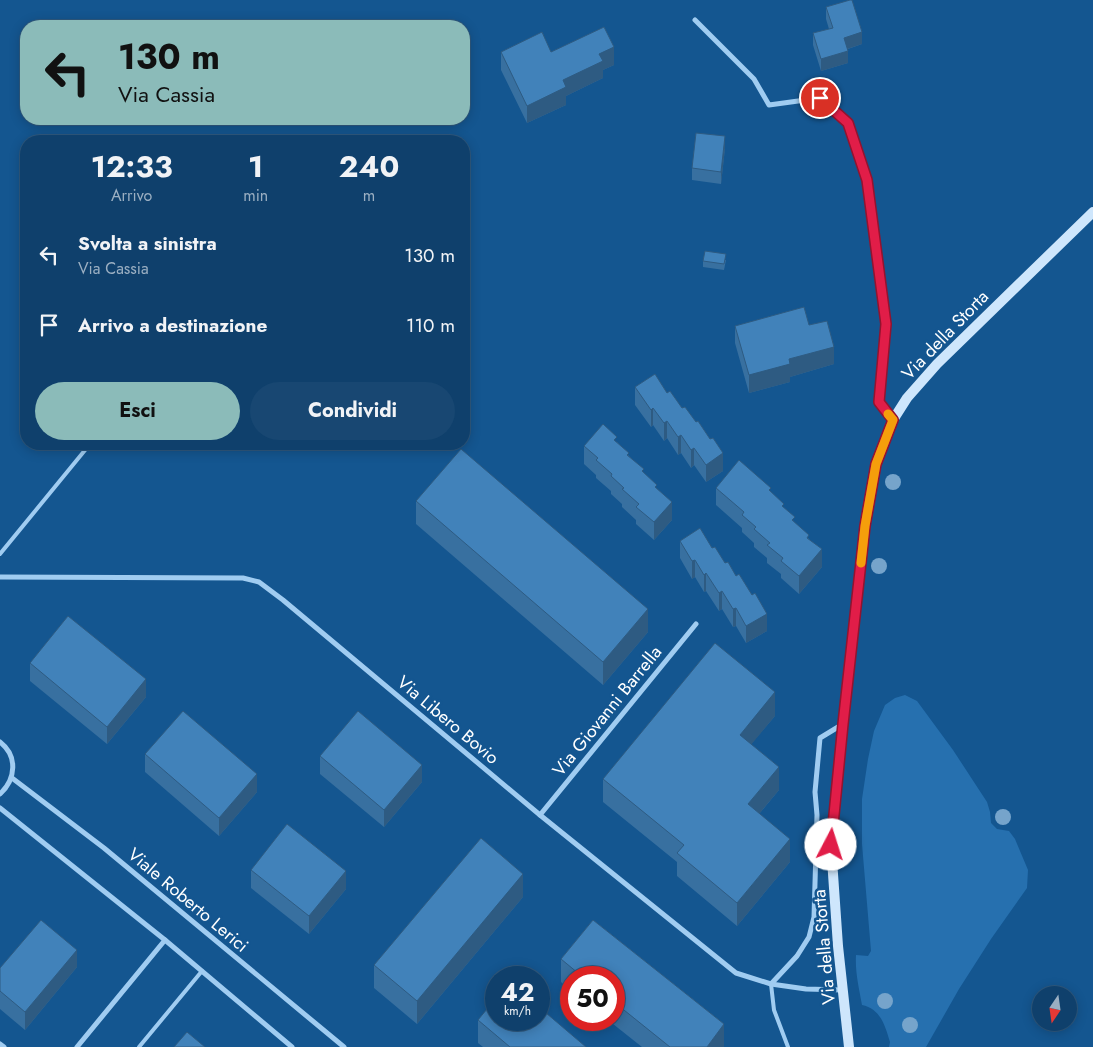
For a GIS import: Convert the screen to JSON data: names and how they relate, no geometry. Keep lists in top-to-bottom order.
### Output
{
  "streets": {
    "main road": ["Via della Storta"],
    "street": ["Via Giovanni Barrella", "Via Libero Bovio", "Viale Roberto Lerici"]
  },
  "crossings": [
    ["Via della Storta", "Via Libero Bovio"],
    ["Via Giovanni Barrella", "Via Libero Bovio"]
  ],
  "north": "bottom",
  "page": {
    "turn": ["130 m", "Via Cassia"],
    "eta": [
      "12:33",
      "Arrivo",
      "1",
      "min",
      "240",
      "m"
    ],
    "list": [
      {
        "name": "Svolta a sinistra",
        "note": "Via Cassia",
        "value": "130 m"
      },
      {
        "name": "Arrivo a destinazione",
        "value": "110 m"
      }
    ],
    "buttons": ["Esci", "Condividi"],
    "speed": "42 km/h",
    "limit": "50"
  }
}
